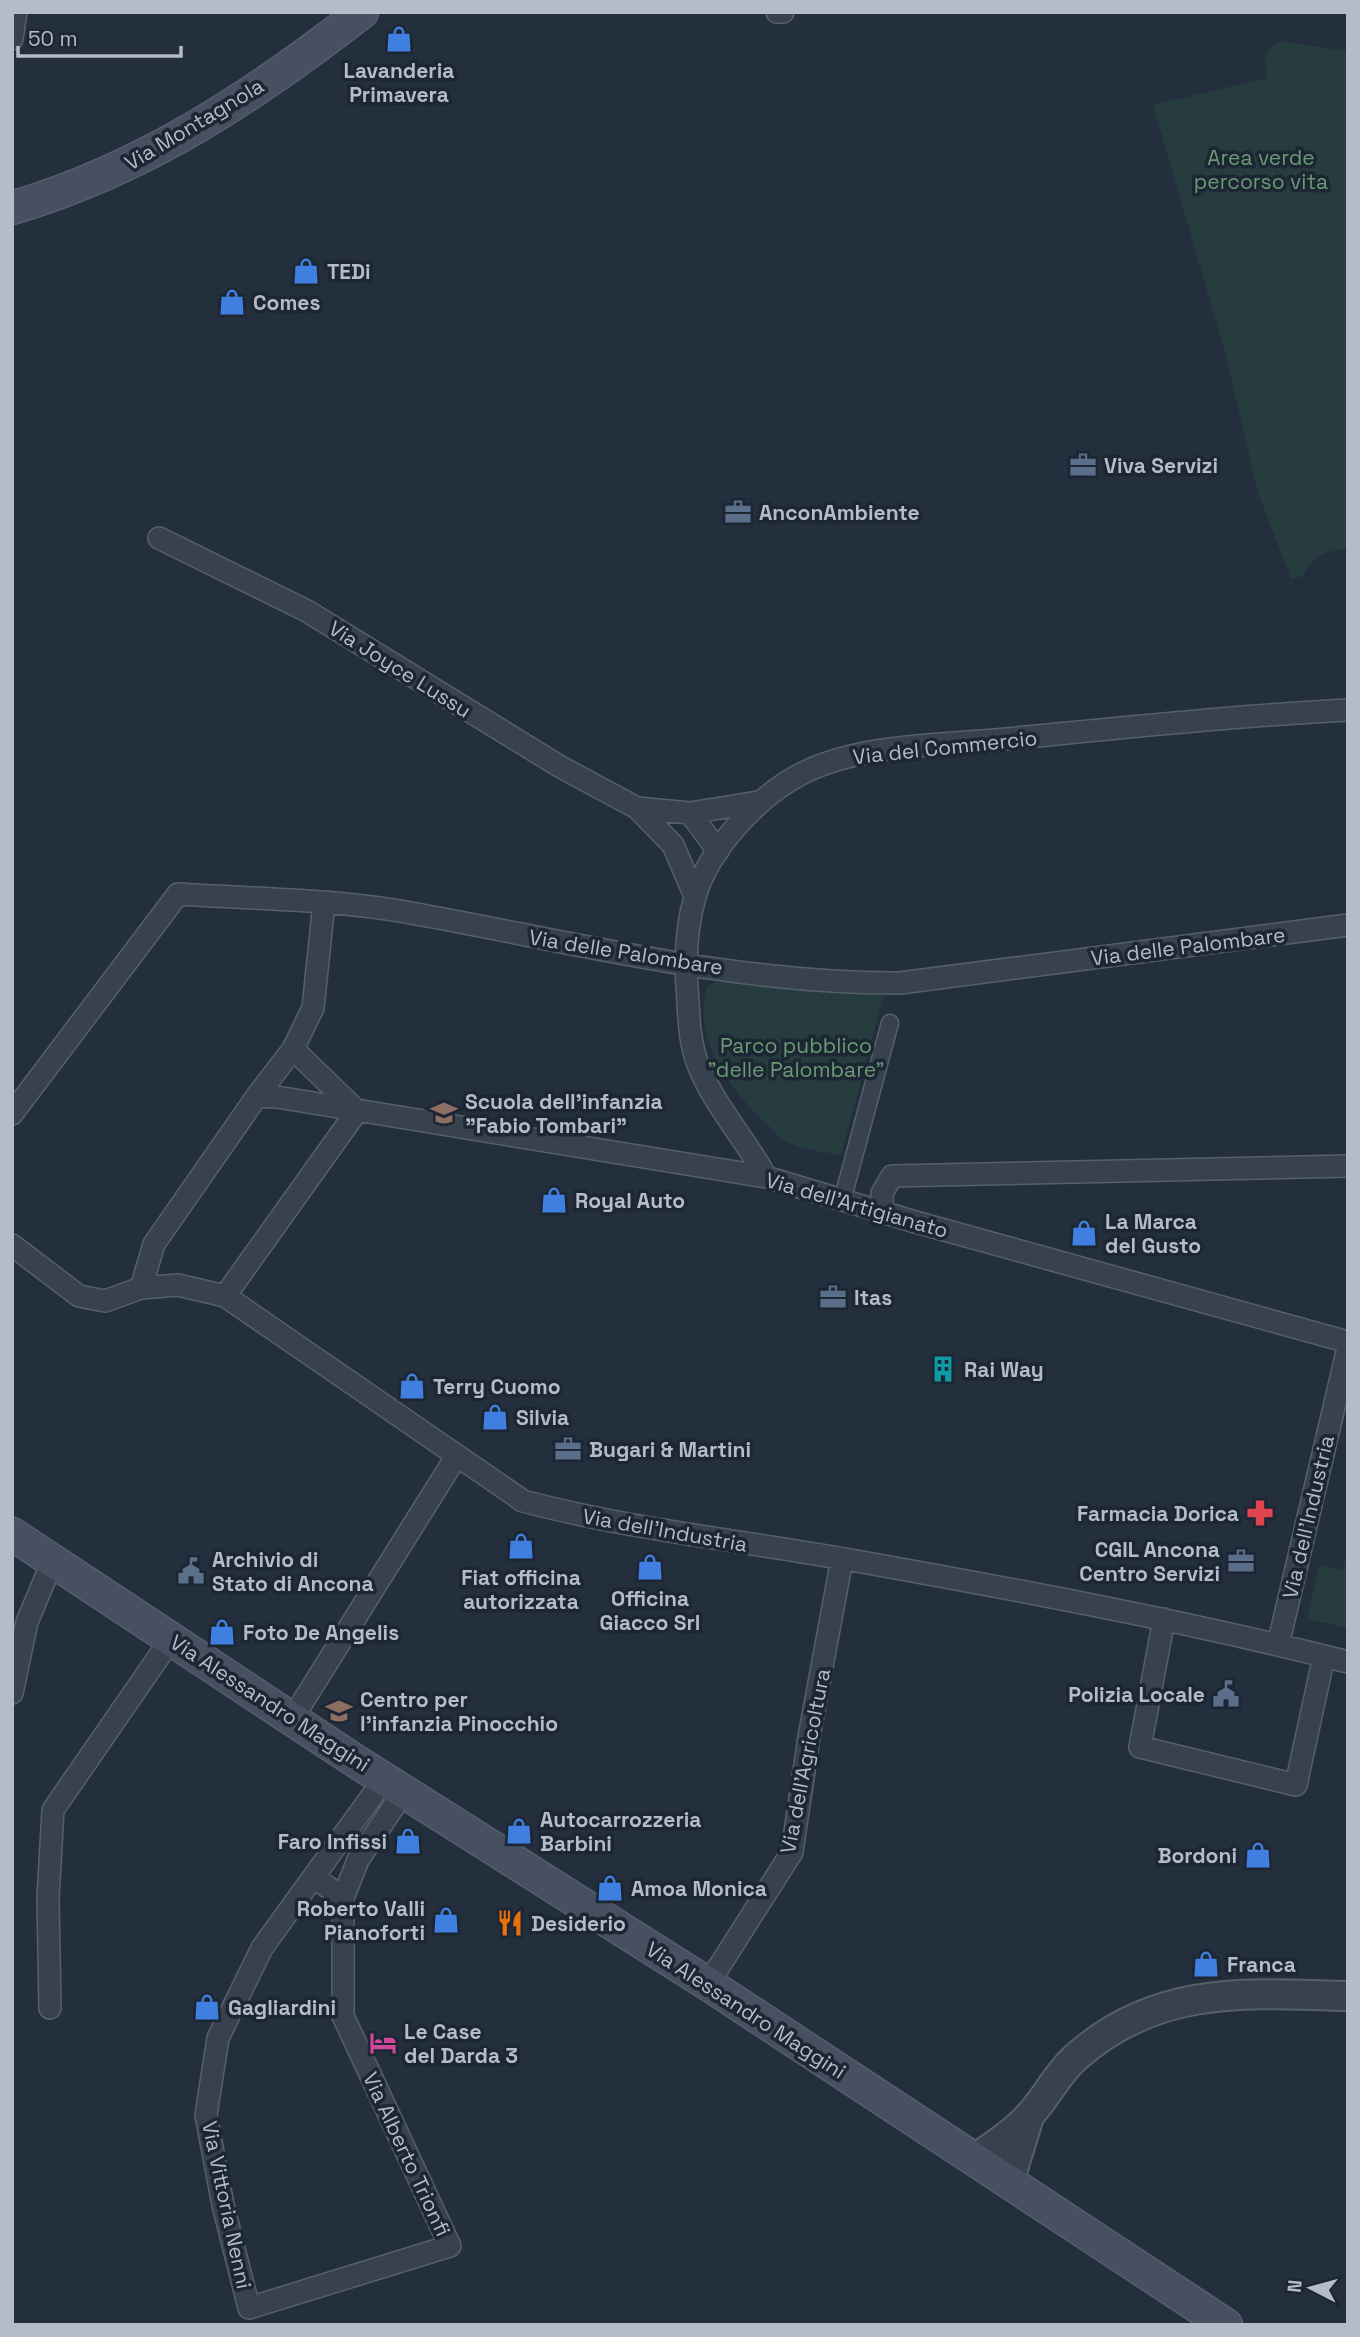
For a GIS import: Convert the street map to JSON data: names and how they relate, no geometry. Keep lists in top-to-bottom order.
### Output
{
  "streets": {
    "main road": ["Via Montagnola", "Via Alessandro Maggini"],
    "street": [
      "Via Joyce Lussu",
      "Via del Commercio",
      "Via delle Palombare",
      "Via dell'Artigianato",
      "Via dell'Industria",
      "Via dell'Agricoltura",
      "Via Alberto Trionfi",
      "Via Vittoria Nenni"
    ]
  },
  "crossings": [
    ["Via Joyce Lussu", "Via del Commercio"],
    ["Via del Commercio", "Via delle Palombare"],
    ["Via del Commercio", "Via dell'Artigianato"],
    ["Via dell'Industria", "Via dell'Agricoltura"],
    ["Via Alessandro Maggini", "Via dell'Agricoltura"],
    ["Via Alessandro Maggini", "Via Vittoria Nenni"],
    ["Via Alberto Trionfi", "Via Vittoria Nenni"]
  ],
  "parks": ["Area verde percorso vita", "Parco pubblico \"delle Palombare\""],
  "places": {
    "shop": [
      "Lavanderia Primavera",
      "TEDi",
      "Comes",
      "Royal Auto",
      "La Marca del Gusto",
      "Terry Cuomo",
      "Silvia",
      "Fiat officina autorizzata",
      "Officina Giacco Srl",
      "Foto De Angelis",
      "Autocarrozzeria Barbini",
      "Faro Infissi",
      "Bordoni",
      "Amoa Monica",
      "Roberto Valli Pianoforti",
      "Franca",
      "Gagliardini"
    ],
    "office": [
      "Viva Servizi",
      "AnconAmbiente",
      "Itas",
      "Bugari & Martini",
      "CGIL Ancona Centro Servizi"
    ],
    "school or university": ["Scuola dell'infanzia \"Fabio Tombari\"", "Centro per l'infanzia Pinocchio"],
    "building": ["Rai Way"],
    "pharmacy": ["Farmacia Dorica"],
    "public building": ["Archivio di Stato di Ancona", "Polizia Locale"],
    "restaurant": ["Desiderio"],
    "hotel": ["Le Case del Darda 3"]
  },
  "scale_bar": "50 m",
  "north": "left"
}
